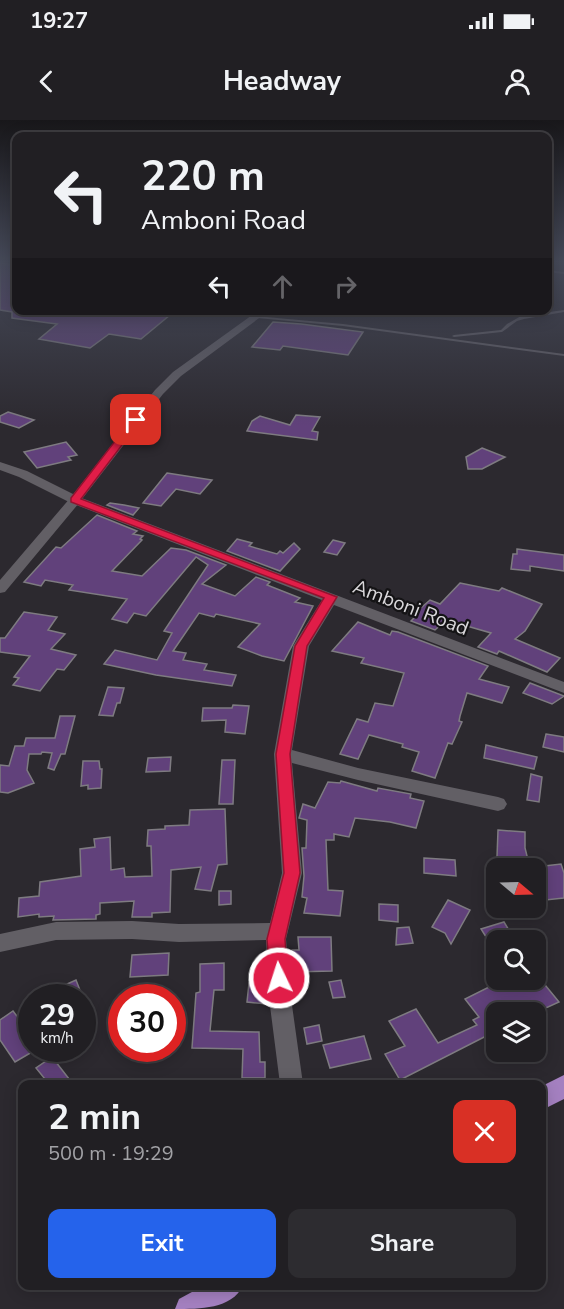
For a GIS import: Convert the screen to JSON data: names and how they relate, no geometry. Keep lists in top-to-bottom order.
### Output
{
  "streets": {
    "street": ["Amboni Road"]
  },
  "north": "right",
  "page": {
    "status": "19:27",
    "header": "Headway",
    "turn": ["220 m", "Amboni Road"],
    "speed": "29 km/h",
    "limit": "30",
    "heading": ["2 min", "500 m · 19:29"],
    "buttons": ["Exit", "Share"]
  }
}
